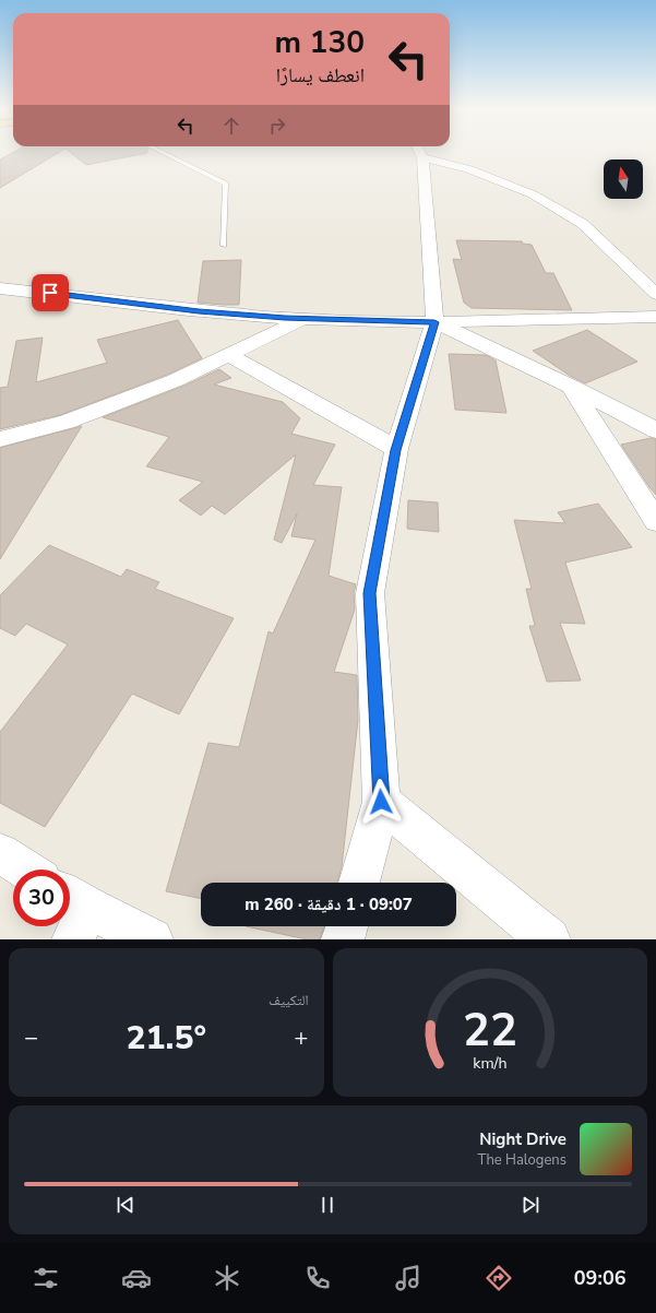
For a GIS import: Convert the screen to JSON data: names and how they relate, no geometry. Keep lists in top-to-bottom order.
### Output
{
  "north": "top",
  "page": {
    "turn": ["130 m", "انعطف يسارًا"],
    "limit": "30",
    "trip": "09:07 · 1 دقيقة · 260 m",
    "tile": "التكييف",
    "heat": ["−", "21.5°", "+"],
    "song": ["Night Drive", "The Halogens"],
    "tabs": "09:06",
    "gauge": ["22", "km/h"]
  }
}
